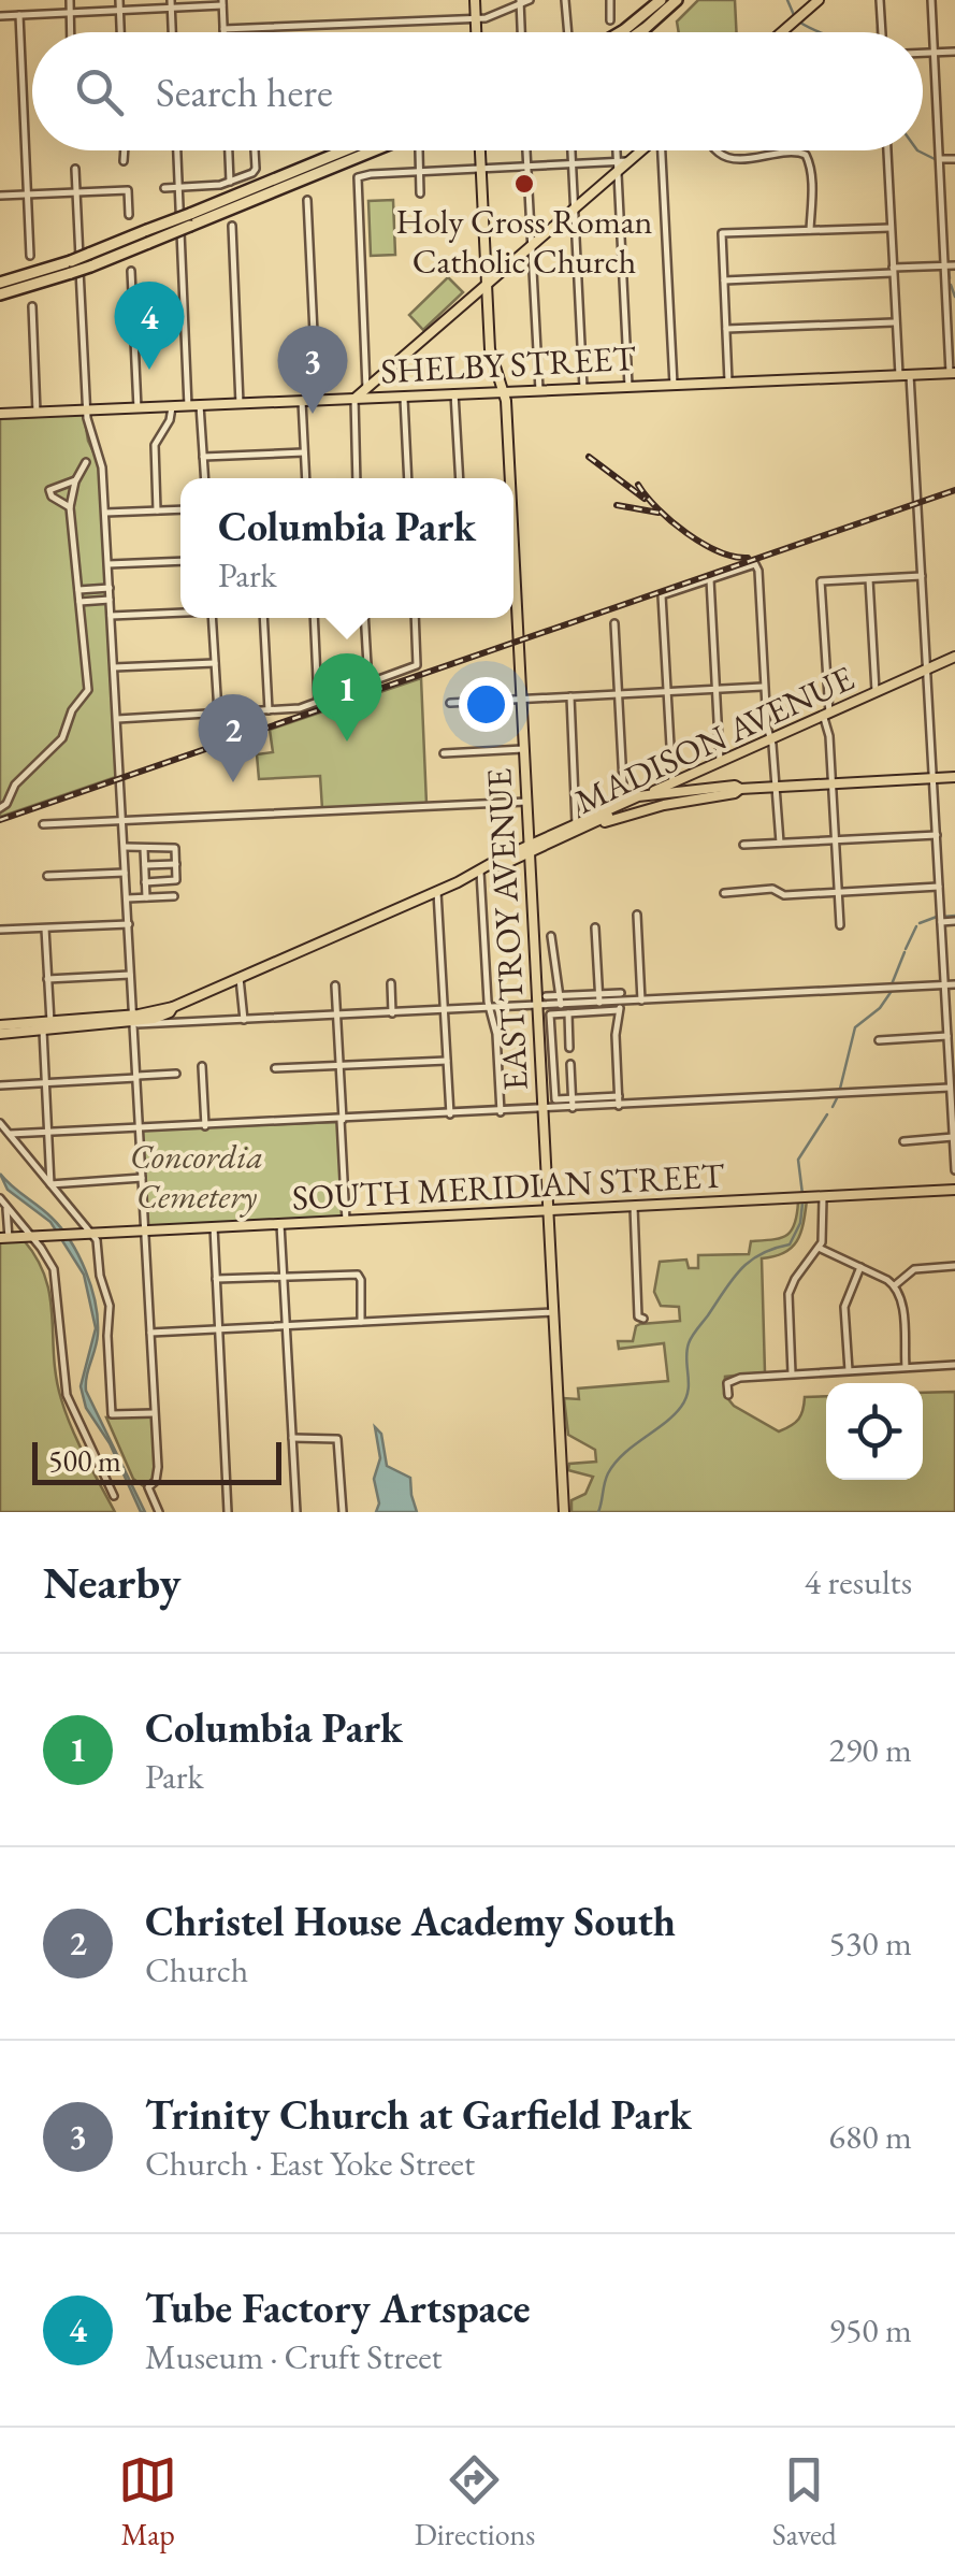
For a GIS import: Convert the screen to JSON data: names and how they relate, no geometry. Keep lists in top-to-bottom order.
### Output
{
  "streets": {
    "main road": [
      "SHELBY STREET",
      "MADISON AVENUE",
      "EAST TROY AVENUE",
      "SOUTH MERIDIAN STREET"
    ]
  },
  "crossings": [
    ["SHELBY STREET", "EAST TROY AVENUE"],
    ["MADISON AVENUE", "EAST TROY AVENUE"],
    ["EAST TROY AVENUE", "SOUTH MERIDIAN STREET"]
  ],
  "parks": ["Concordia Cemetery"],
  "places": ["Holy Cross Roman Catholic Church"],
  "scale_bar": "500 m",
  "page": {
    "search": "Search here",
    "pins": [
      "4",
      "3",
      "1",
      "2"
    ],
    "popup": ["Columbia Park", "Park"],
    "scale": "500 m",
    "heading": ["Nearby", "4 results"],
    "list": [
      {
        "mark": "1",
        "name": "Columbia Park",
        "note": "Park",
        "value": "290 m"
      },
      {
        "mark": "2",
        "name": "Christel House Academy South",
        "note": "Church",
        "value": "530 m"
      },
      {
        "mark": "3",
        "name": "Trinity Church at Garfield Park",
        "note": "Church · East Yoke Street",
        "value": "680 m"
      },
      {
        "mark": "4",
        "name": "Tube Factory Artspace",
        "note": "Museum · Cruft Street",
        "value": "950 m"
      }
    ],
    "nav": ["Map", "Directions", "Saved"]
  }
}
